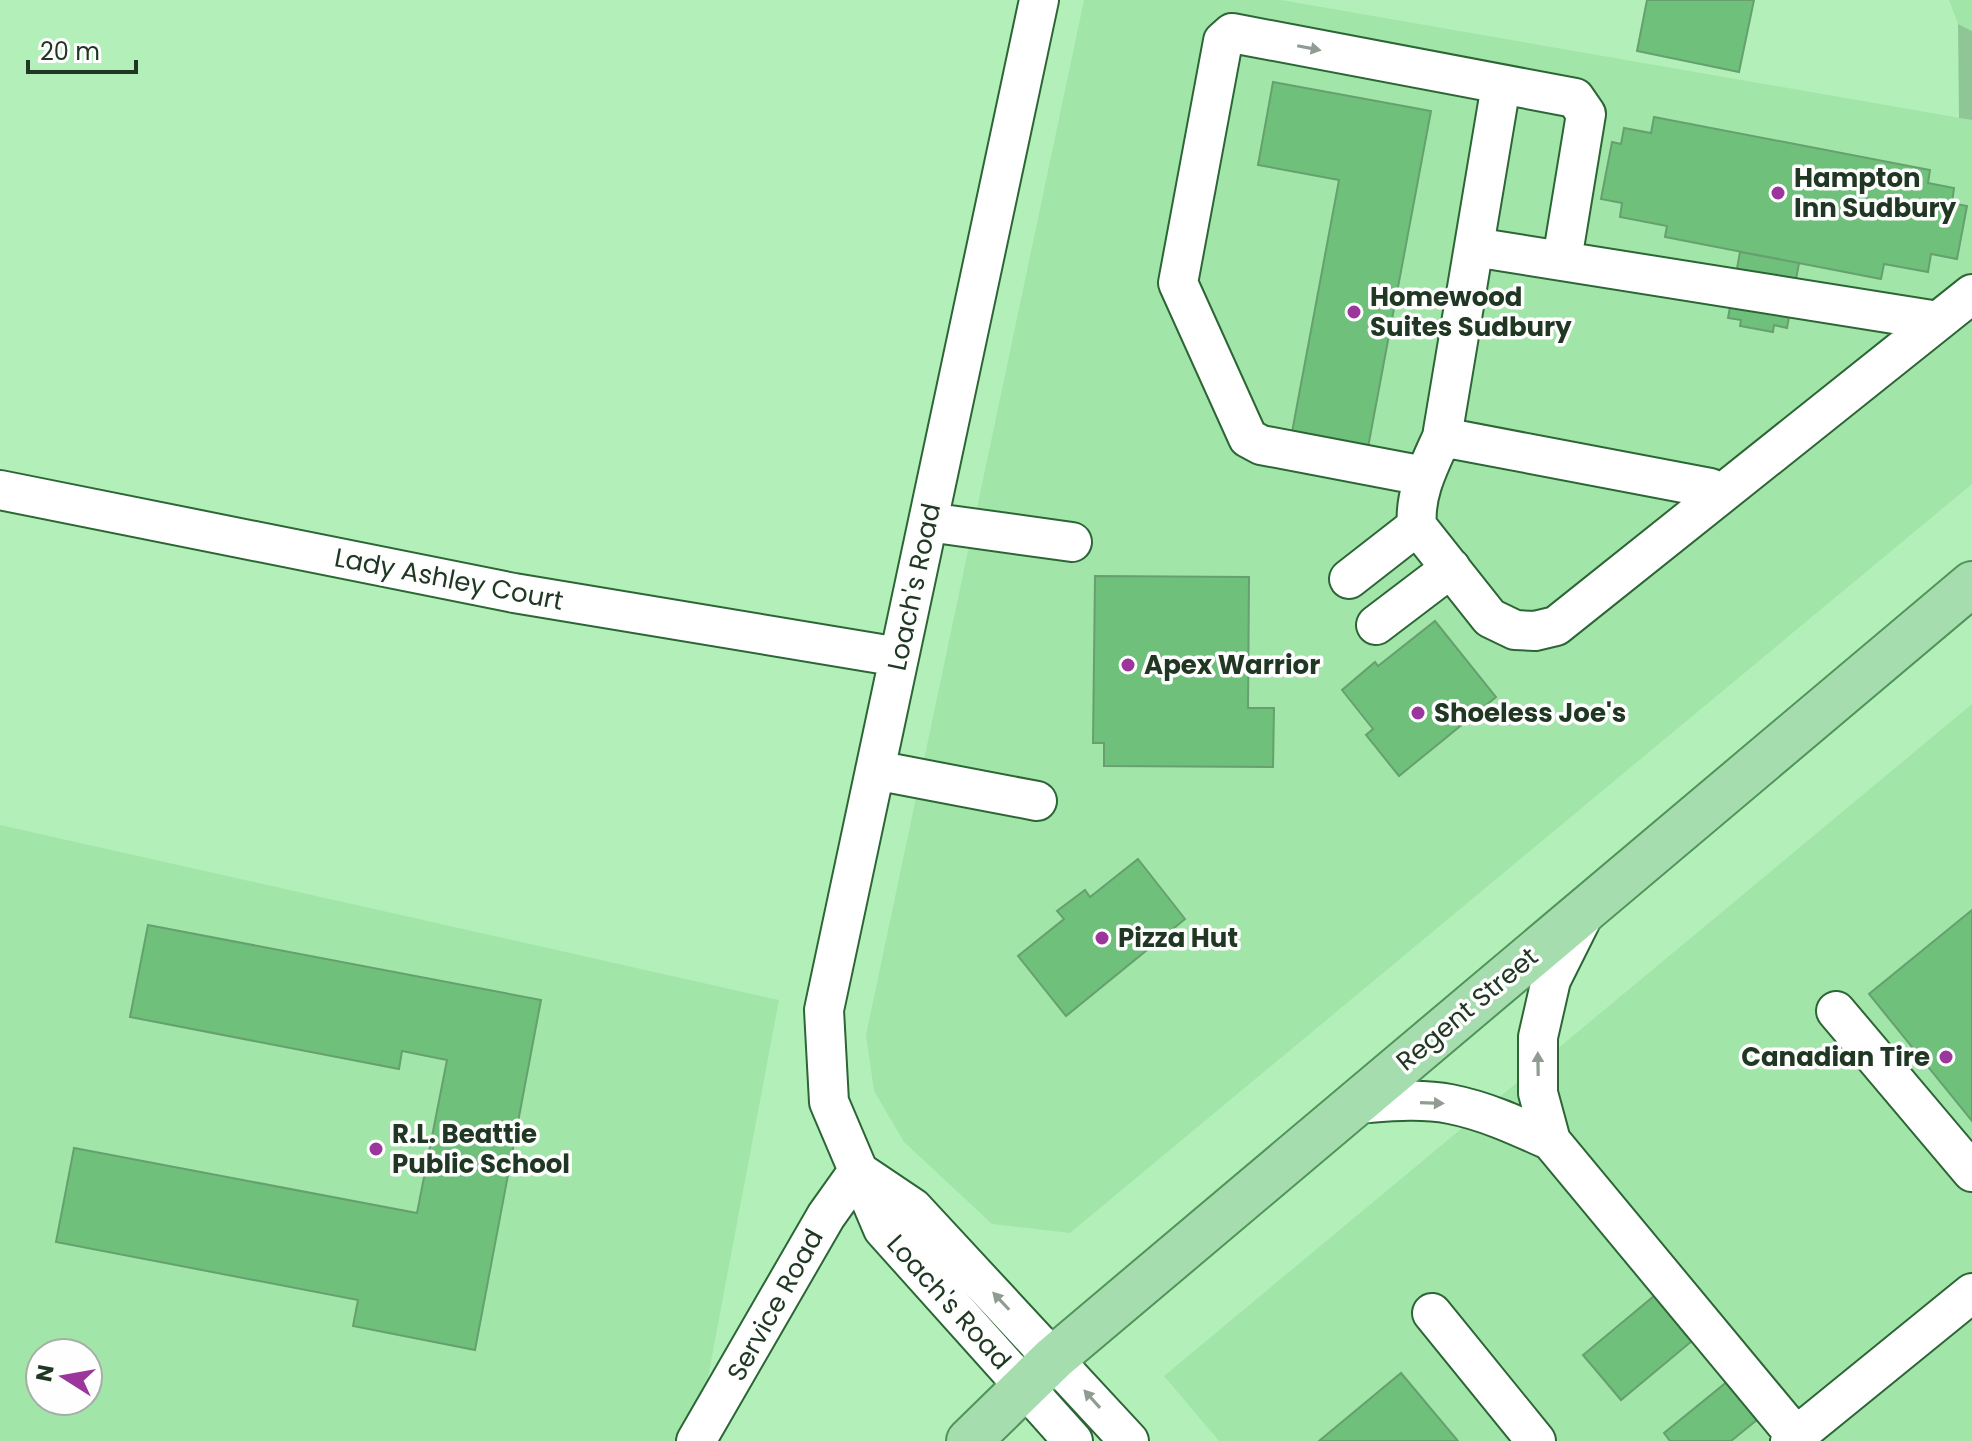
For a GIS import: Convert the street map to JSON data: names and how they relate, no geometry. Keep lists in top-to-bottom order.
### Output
{
  "streets": {
    "main road": ["Regent Street"],
    "street": ["Lady Ashley Court", "Loach's Road", "Service Road"]
  },
  "crossings": [
    ["Lady Ashley Court", "Loach's Road"],
    ["Loach's Road", "Regent Street"],
    ["Loach's Road", "Service Road"]
  ],
  "places": [
    "Hampton Inn Sudbury",
    "Homewood Suites Sudbury",
    "Apex Warrior",
    "Shoeless Joe's",
    "Pizza Hut",
    "Canadian Tire",
    "R.L. Beattie Public School"
  ],
  "scale_bar": "20 m",
  "north": "left"
}
